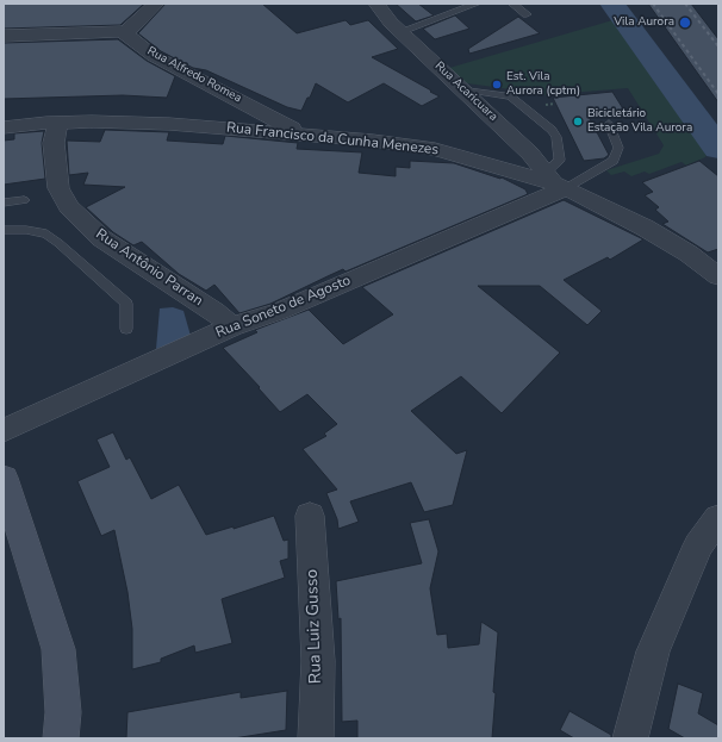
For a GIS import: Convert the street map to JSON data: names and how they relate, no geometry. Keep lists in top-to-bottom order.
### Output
{
  "streets": {
    "street": [
      "Rua Alfredo Romea",
      "Rua Acaricuara",
      "Rua Francisco da Cunha Menezes",
      "Rua Antônio Parran",
      "Rua Soneto de Agosto",
      "Rua Luiz Gusso"
    ]
  },
  "crossings": [
    ["Rua Alfredo Romea", "Rua Francisco da Cunha Menezes"],
    ["Rua Acaricuara", "Rua Francisco da Cunha Menezes"],
    ["Rua Acaricuara", "Rua Soneto de Agosto"],
    ["Rua Francisco da Cunha Menezes", "Rua Antônio Parran"],
    ["Rua Francisco da Cunha Menezes", "Rua Soneto de Agosto"],
    ["Rua Antônio Parran", "Rua Soneto de Agosto"]
  ],
  "places": ["Vila Aurora", "Est. Vila Aurora (cptm)", "Bicicletário Estação Vila Aurora"]
}
